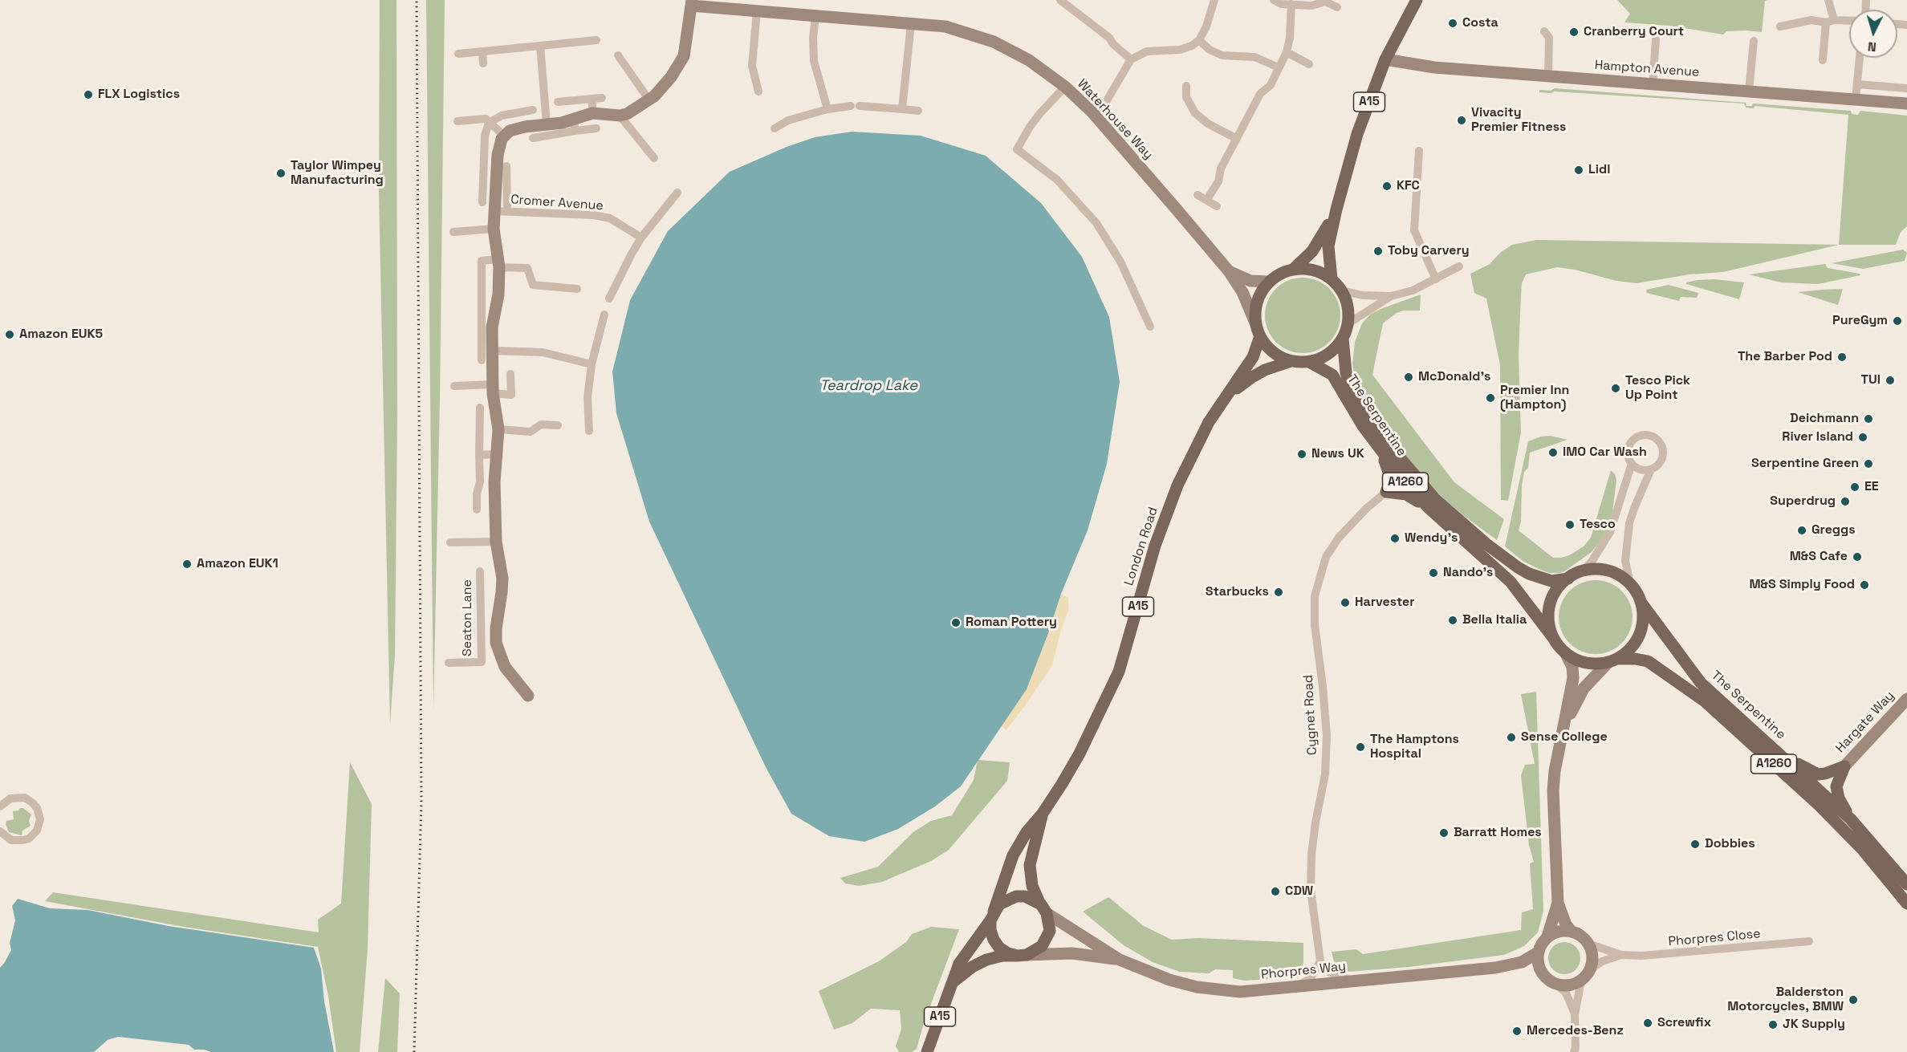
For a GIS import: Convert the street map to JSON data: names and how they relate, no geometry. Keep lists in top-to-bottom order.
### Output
{
  "streets": {
    "main road": [
      "A15",
      "The Serpentine",
      "A1260",
      "London Road"
    ],
    "street": [
      "Hampton Avenue",
      "Waterhouse Way",
      "Cromer Avenue",
      "Seaton Lane",
      "Cygnet Road",
      "Hargate Way",
      "Phorpres Close",
      "Phorpres Way"
    ]
  },
  "crossings": [
    ["Hampton Avenue", "A15"],
    ["A15", "Waterhouse Way"],
    ["A15", "The Serpentine"],
    ["A15", "London Road"],
    ["A15", "Phorpres Way"],
    ["Waterhouse Way", "The Serpentine"],
    ["Waterhouse Way", "London Road"],
    ["The Serpentine", "London Road"],
    ["London Road", "Phorpres Way"],
    ["Phorpres Close", "Phorpres Way"]
  ],
  "water": ["Teardrop Lake"],
  "places": [
    "Costa",
    "Cranberry Court",
    "FLX Logistics",
    "Vivacity Premier Fitness",
    "Lidl",
    "Taylor Wimpey Manufacturing",
    "KFC",
    "Toby Carvery",
    "PureGym",
    "Amazon EUK5",
    "The Barber Pod",
    "McDonald's",
    "TUI",
    "Tesco Pick Up Point",
    "Premier Inn (Hampton)",
    "Deichmann",
    "River Island",
    "IMO Car Wash",
    "News UK",
    "Serpentine Green",
    "EE",
    "Superdrug",
    "Tesco",
    "Greggs",
    "Wendy's",
    "M&S Cafe",
    "Amazon EUK1",
    "Nando's",
    "M&S Simply Food",
    "Starbucks",
    "Harvester",
    "Bella Italia",
    "Roman Pottery",
    "Sense College",
    "The Hamptons Hospital",
    "Barratt Homes",
    "Dobbies",
    "CDW",
    "Balderston Motorcycles, BMW",
    "Screwfix",
    "JK Supply",
    "Mercedes-Benz"
  ],
  "north": "bottom"
}
